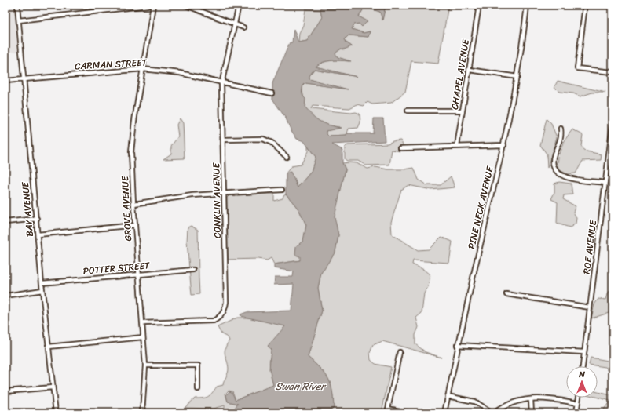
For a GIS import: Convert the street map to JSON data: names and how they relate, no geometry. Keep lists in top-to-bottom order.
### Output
{
  "streets": {
    "street": [
      "CARMAN STREET",
      "CHAPEL AVENUE",
      "CONKLIN AVENUE",
      "PINE NECK AVENUE",
      "GROVE AVENUE",
      "BAY AVENUE",
      "ROE AVENUE",
      "POTTER STREET"
    ]
  },
  "crossings": [
    ["CARMAN STREET", "CONKLIN AVENUE"],
    ["CARMAN STREET", "GROVE AVENUE"],
    ["CARMAN STREET", "BAY AVENUE"],
    ["CONKLIN AVENUE", "GROVE AVENUE"],
    ["GROVE AVENUE", "POTTER STREET"],
    ["BAY AVENUE", "POTTER STREET"]
  ],
  "water": ["Swan River"],
  "north": "top"
}
